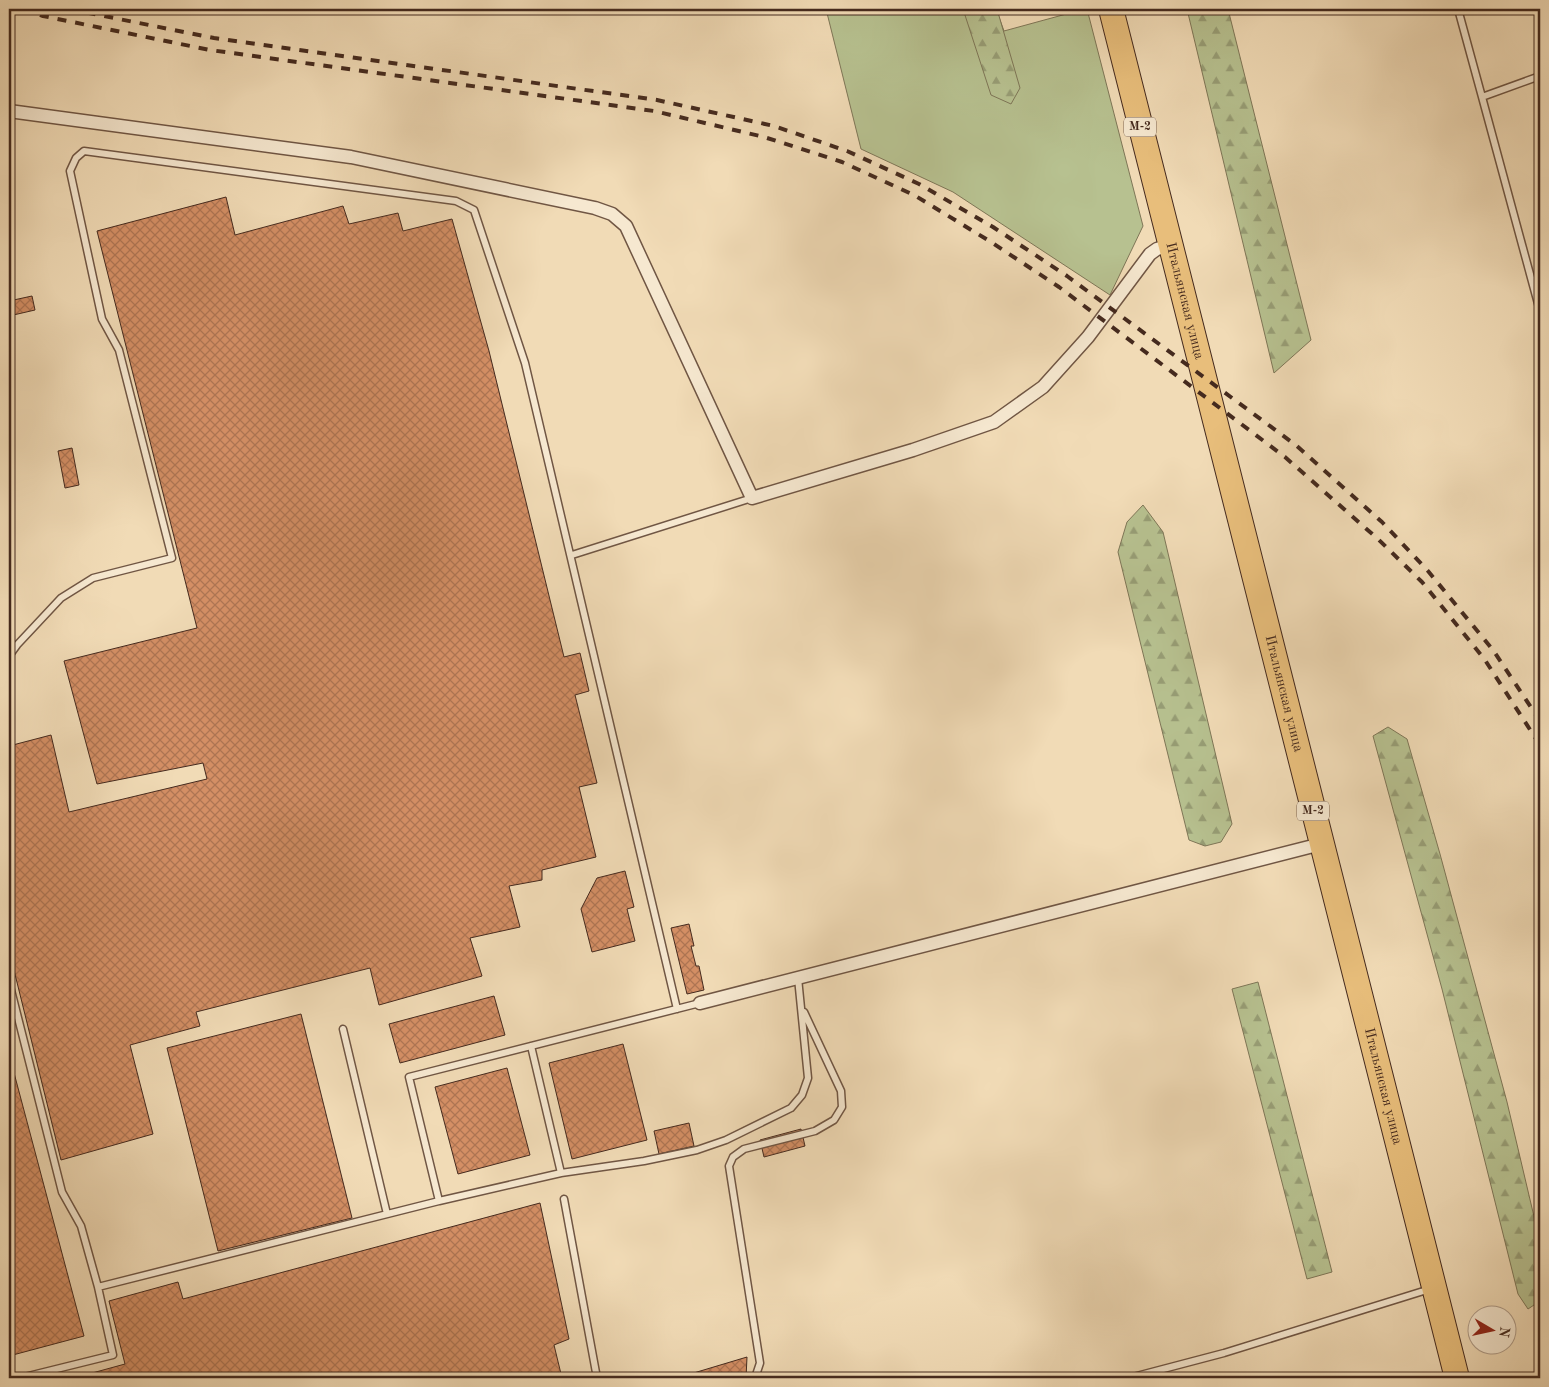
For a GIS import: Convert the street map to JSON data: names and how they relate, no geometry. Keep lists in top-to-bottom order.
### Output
{
  "streets": {
    "highway": ["М-2", "Итальянская улица"]
  },
  "north": "right"
}
